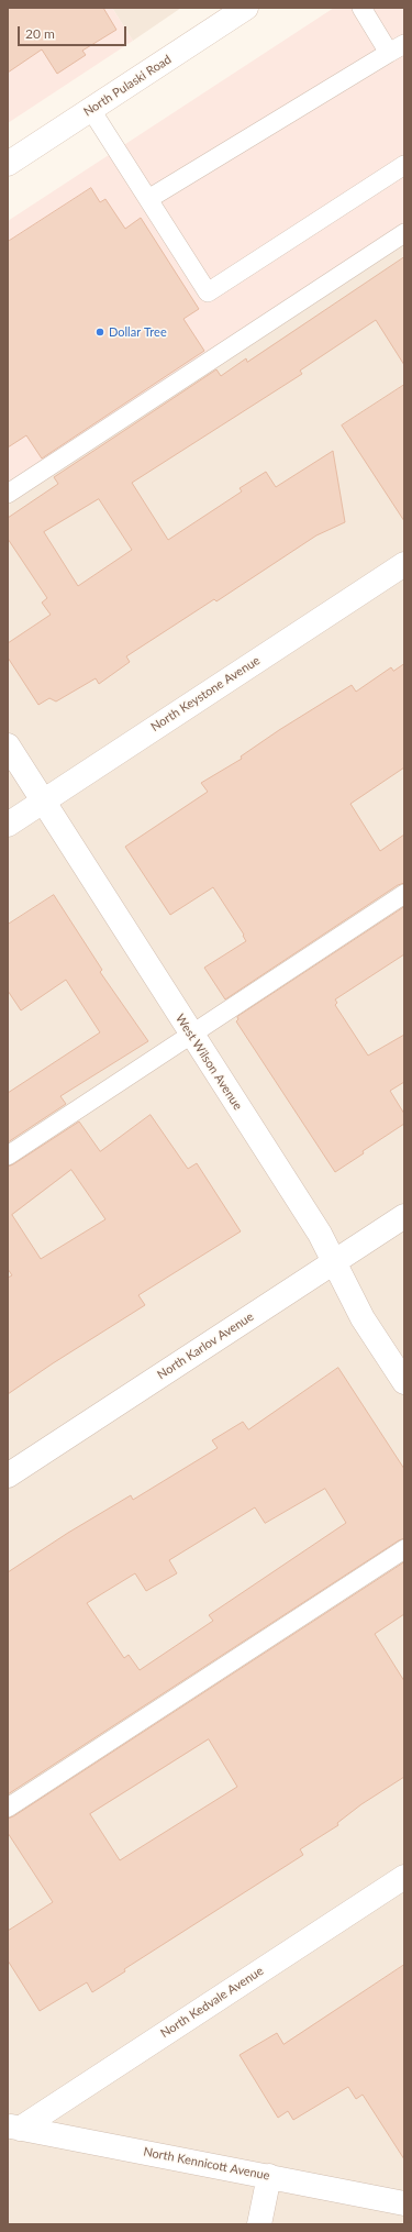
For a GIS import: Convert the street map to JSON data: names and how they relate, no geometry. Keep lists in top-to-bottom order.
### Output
{
  "streets": {
    "street": [
      "North Pulaski Road",
      "North Keystone Avenue",
      "West Wilson Avenue",
      "North Karlov Avenue",
      "North Kedvale Avenue",
      "North Kennicott Avenue"
    ]
  },
  "crossings": [
    ["North Keystone Avenue", "West Wilson Avenue"],
    ["West Wilson Avenue", "North Karlov Avenue"],
    ["North Kedvale Avenue", "North Kennicott Avenue"]
  ],
  "places": ["Dollar Tree"],
  "scale_bar": "20 m"
}
